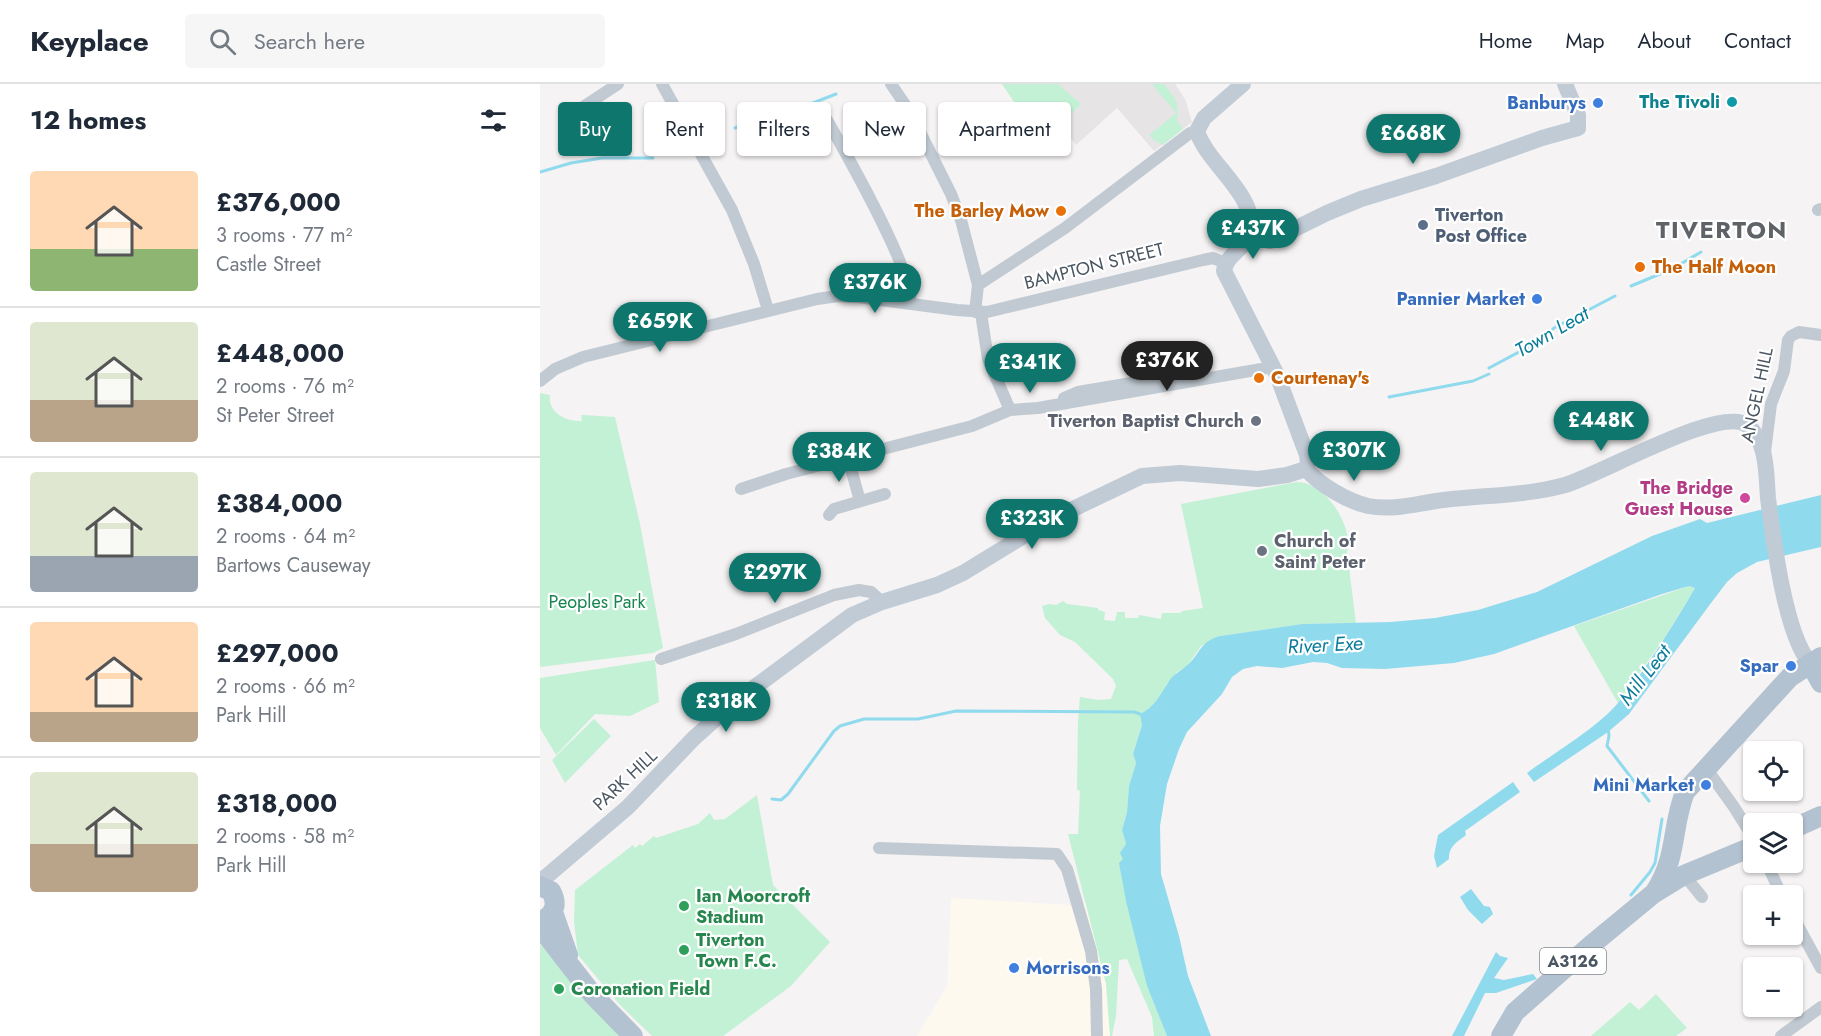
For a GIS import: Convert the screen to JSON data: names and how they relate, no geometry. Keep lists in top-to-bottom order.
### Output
{
  "streets": {
    "main road": ["A3126"],
    "street": ["BAMPTON STREET", "ANGEL HILL", "PARK HILL"]
  },
  "crossings": [
    ["ANGEL HILL", "A3126"]
  ],
  "districts": ["TIVERTON"],
  "water": ["Town Leat", "River Exe", "Mill Leat"],
  "parks": ["Peoples Park"],
  "places": [
    "The Tivoli",
    "Banburys",
    "The Barley Mow",
    "Tiverton Post Office",
    "The Half Moon",
    "Pannier Market",
    "Courtenay's",
    "Tiverton Baptist Church",
    "The Bridge Guest House",
    "Church of Saint Peter",
    "Spar",
    "Mini Market",
    "Ian Moorcroft Stadium",
    "Tiverton Town F.C.",
    "Morrisons",
    "Coronation Field"
  ],
  "page": {
    "header": "Keyplace",
    "search": "Search here",
    "nav": [
      "Home",
      "Map",
      "About",
      "Contact"
    ],
    "heading": "12 homes",
    "chip": [
      "Buy",
      "Rent",
      "Filters",
      "New",
      "Apartment"
    ],
    "price": [
      "£668K",
      "£437K",
      "£376K",
      "£659K",
      "£376K",
      "£341K",
      "£448K",
      "£307K",
      "£384K",
      "£323K",
      "£297K",
      "£318K"
    ],
    "list": [
      {
        "name": "£376,000",
        "note": "3 rooms · 77 m² · Castle Street"
      },
      {
        "name": "£448,000",
        "note": "2 rooms · 76 m² · St Peter Street"
      },
      {
        "name": "£384,000",
        "note": "2 rooms · 64 m² · Bartows Causeway"
      },
      {
        "name": "£297,000",
        "note": "2 rooms · 66 m² · Park Hill"
      },
      {
        "name": "£318,000",
        "note": "2 rooms · 58 m² · Park Hill"
      }
    ],
    "map_buttons": ["+", "−"]
  }
}
